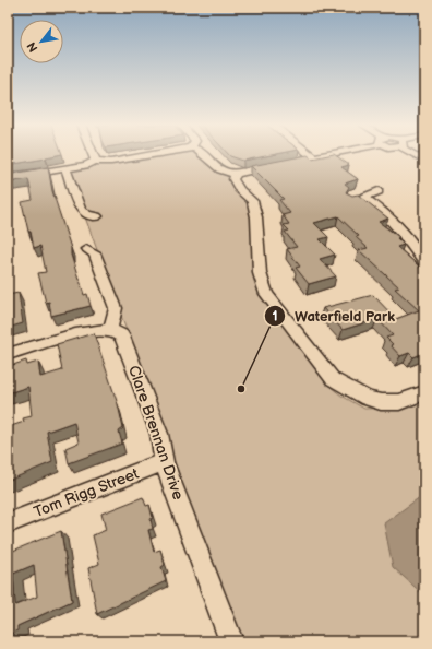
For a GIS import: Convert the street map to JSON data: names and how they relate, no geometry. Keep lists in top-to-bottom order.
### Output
{
  "streets": {
    "street": ["Clare Brennan Drive", "Tom Rigg Street"]
  },
  "crossings": [
    ["Clare Brennan Drive", "Tom Rigg Street"]
  ],
  "places": ["Waterfield Park"],
  "north": "bottom left"
}
